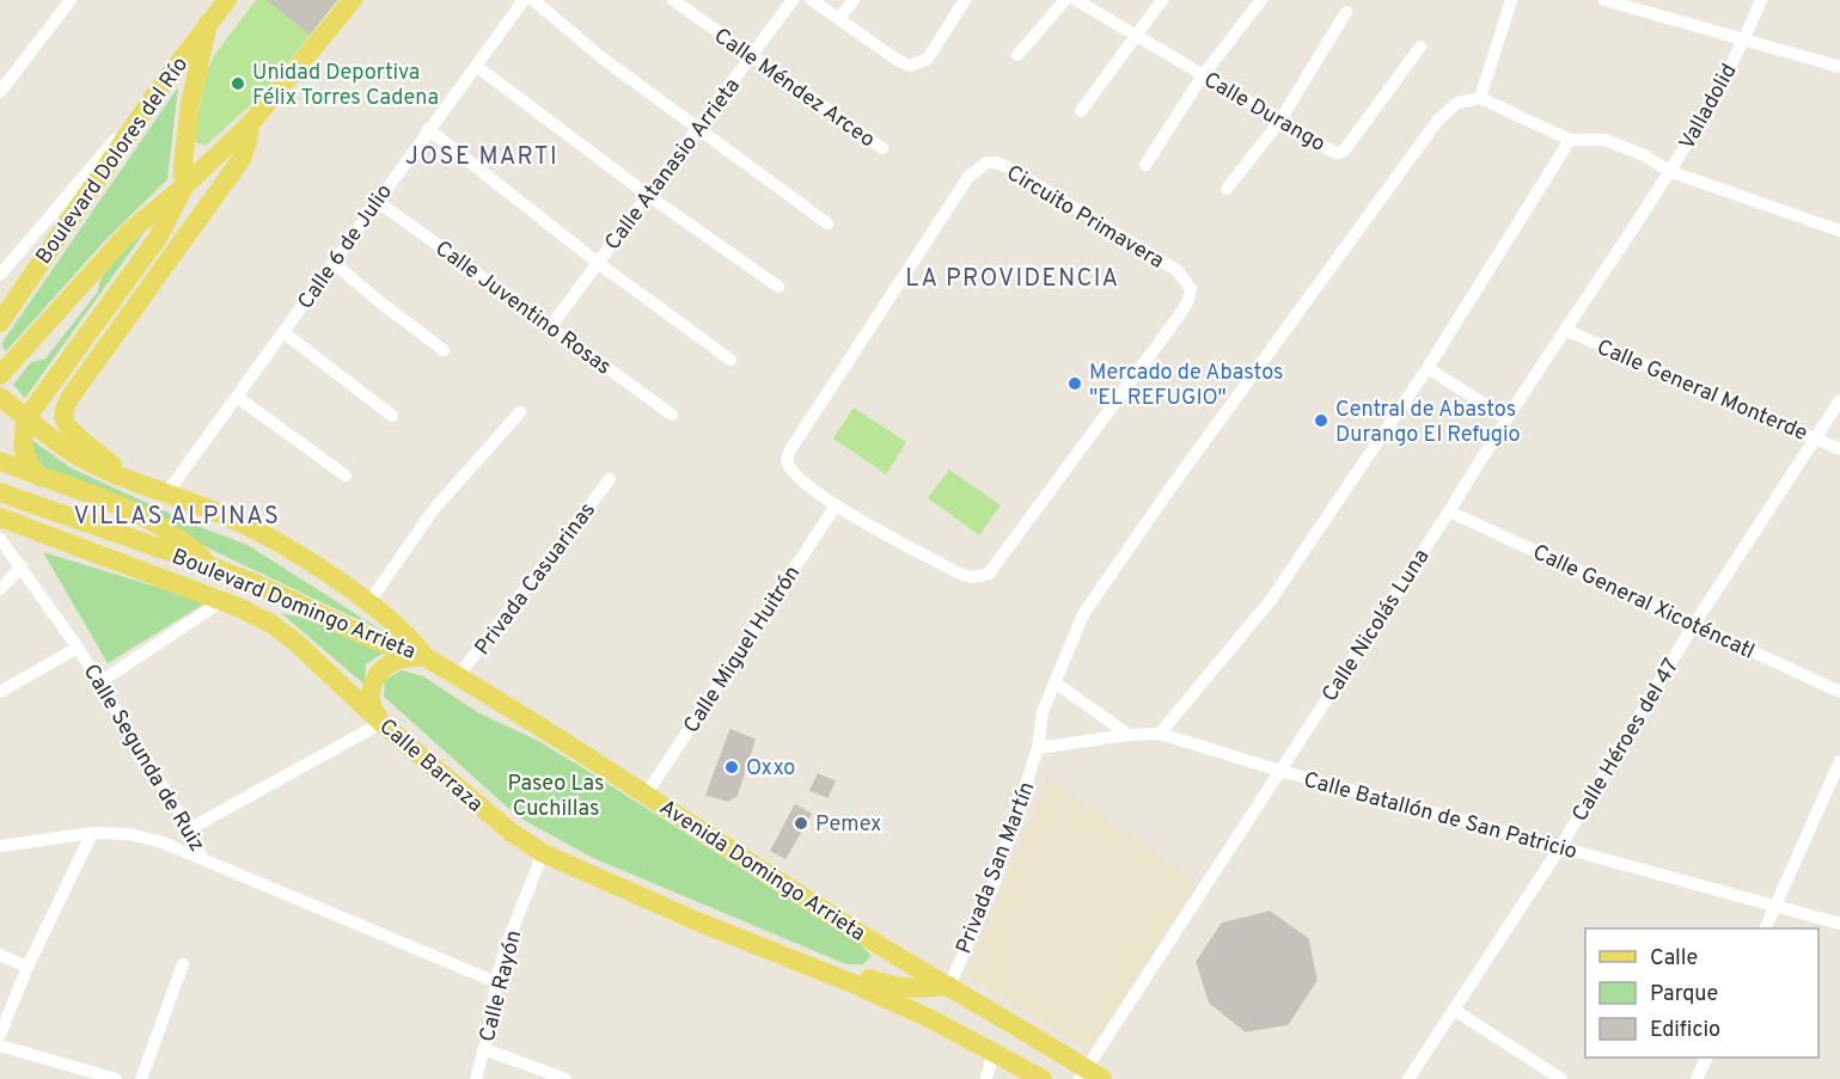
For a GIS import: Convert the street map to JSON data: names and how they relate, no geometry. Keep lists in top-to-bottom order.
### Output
{
  "streets": {
    "main road": [
      "Boulevard Dolores del Río",
      "Boulevard Domingo Arrieta",
      "Calle Barraza",
      "Avenida Domingo Arrieta"
    ],
    "street": [
      "Calle Méndez Arceo",
      "Valladolid",
      "Calle Durango",
      "Calle Atanasio Arrieta",
      "Circuito Primavera",
      "Calle 6 de Julio",
      "Calle Juventino Rosas",
      "Calle General Monterde",
      "Privada Casuarinas",
      "Calle General Xicoténcatl",
      "Calle Nicolás Luna",
      "Calle Miguel Huitrón",
      "Calle Héroes del 47",
      "Calle Segunda de Ruiz",
      "Calle Batallón de San Patricio",
      "Privada San Martín",
      "Calle Rayón"
    ]
  },
  "crossings": [
    ["Calle Méndez Arceo", "Calle Atanasio Arrieta"],
    ["Valladolid", "Calle Nicolás Luna"],
    ["Calle Atanasio Arrieta", "Calle Juventino Rosas"],
    ["Circuito Primavera", "Calle Miguel Huitrón"],
    ["Calle 6 de Julio", "Calle Juventino Rosas"],
    ["Calle General Monterde", "Calle Nicolás Luna"],
    ["Calle General Monterde", "Calle Héroes del 47"],
    ["Privada Casuarinas", "Avenida Domingo Arrieta"],
    ["Calle General Xicoténcatl", "Calle Nicolás Luna"],
    ["Calle General Xicoténcatl", "Calle Héroes del 47"],
    ["Boulevard Domingo Arrieta", "Avenida Domingo Arrieta"],
    ["Calle Nicolás Luna", "Calle Batallón de San Patricio"],
    ["Calle Nicolás Luna", "Avenida Domingo Arrieta"],
    ["Calle Miguel Huitrón", "Avenida Domingo Arrieta"],
    ["Calle Héroes del 47", "Calle Batallón de San Patricio"],
    ["Calle Segunda de Ruiz", "Calle Rayón"],
    ["Calle Barraza", "Calle Rayón"],
    ["Calle Batallón de San Patricio", "Privada San Martín"],
    ["Privada San Martín", "Avenida Domingo Arrieta"]
  ],
  "districts": ["JOSE MARTI", "LA PROVIDENCIA", "VILLAS ALPINAS"],
  "parks": ["Paseo Las Cuchillas"],
  "places": [
    "Unidad Deportiva Félix Torres Cadena",
    "Mercado de Abastos \"EL REFUGIO\"",
    "Central de Abastos Durango El Refugio",
    "Oxxo",
    "Pemex"
  ],
  "legend": ["Calle", "Parque", "Edificio"]
}
